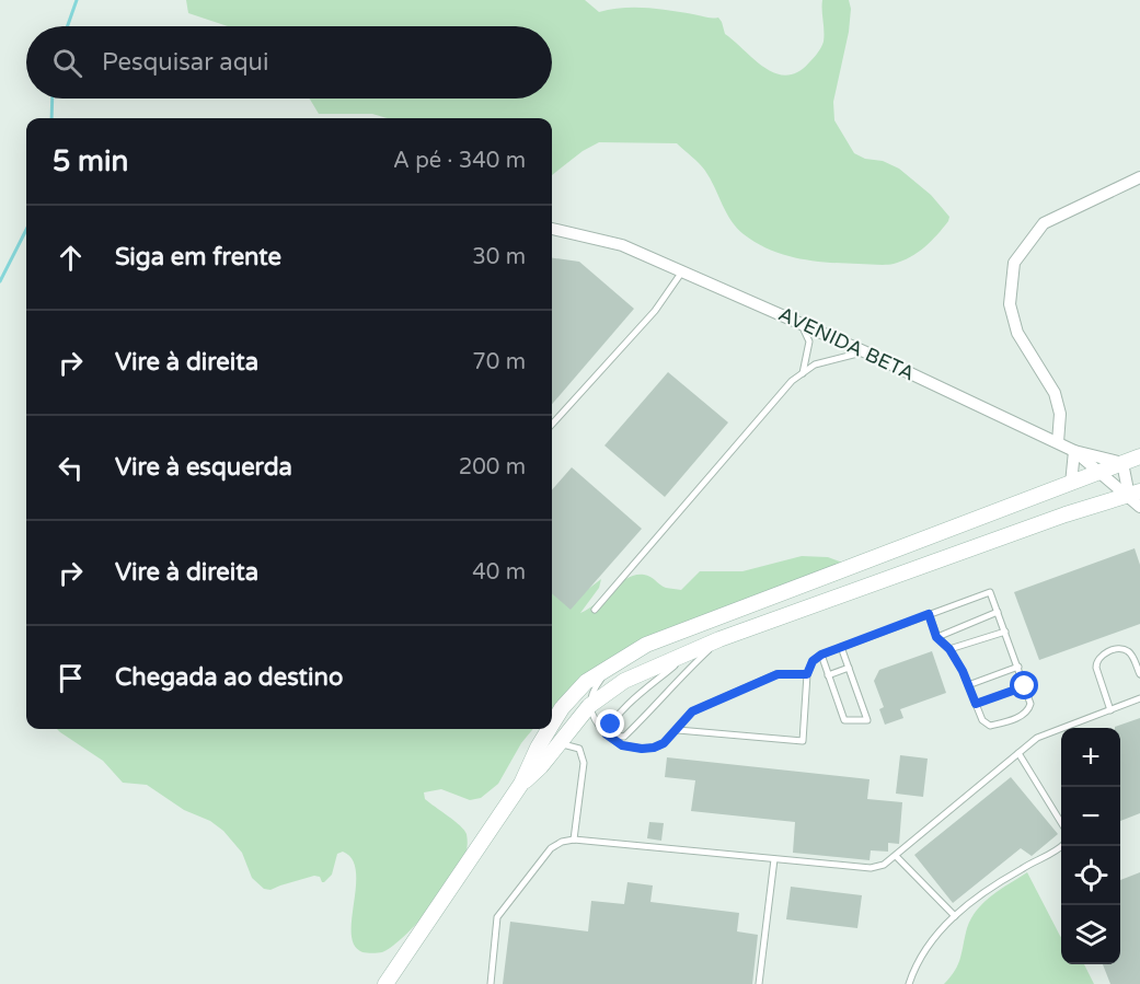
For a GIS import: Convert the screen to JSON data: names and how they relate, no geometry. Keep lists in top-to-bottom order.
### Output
{
  "streets": {
    "street": ["AVENIDA BETA"]
  },
  "page": {
    "search": "Pesquisar aqui",
    "heading": ["5 min", "A pé · 340 m"],
    "list": [
      ["Siga em frente", "30 m"],
      ["Vire à direita", "70 m"],
      ["Vire à esquerda", "200 m"],
      ["Vire à direita", "40 m"],
      "Chegada ao destino"
    ],
    "map_buttons": ["+", "−"]
  }
}
